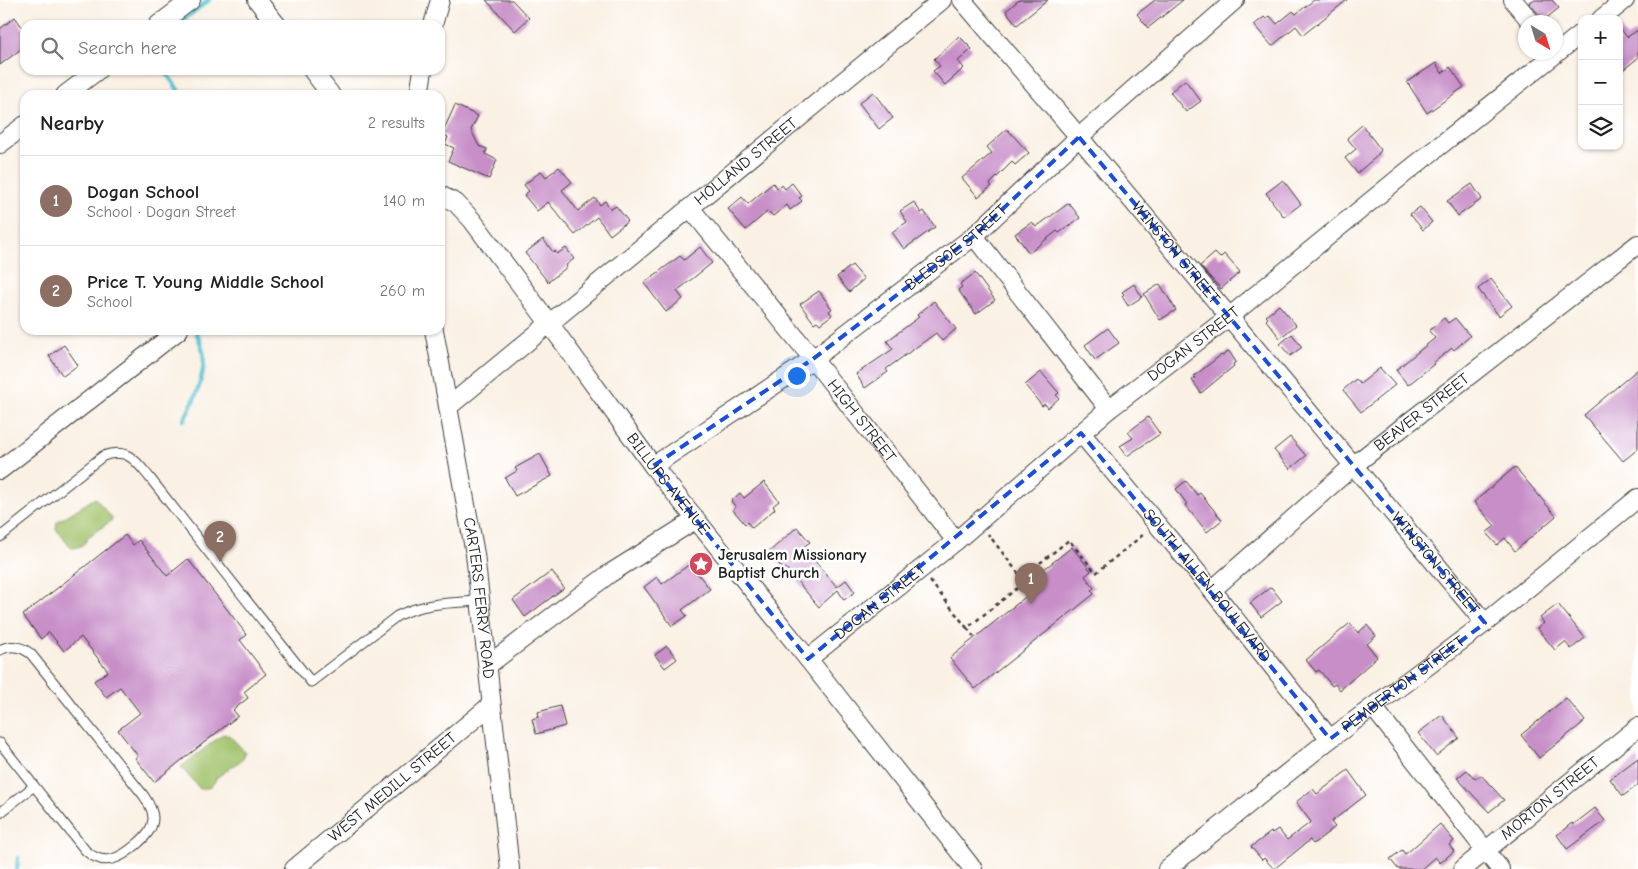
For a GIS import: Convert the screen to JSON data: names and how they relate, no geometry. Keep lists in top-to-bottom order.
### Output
{
  "streets": {
    "street": [
      "HOLLAND STREET",
      "BLEDSOE STREET",
      "WINSTON STREET",
      "DOGAN STREET",
      "BEAVER STREET",
      "HIGH STREET",
      "BILLUPS AVENUE",
      "SOUTH ALLEN BOULEVARD",
      "CARTERS FERRY ROAD",
      "PEMBERTON STREET",
      "WEST MEDILL STREET",
      "MORTON STREET"
    ]
  },
  "crossings": [
    ["HOLLAND STREET", "HIGH STREET"],
    ["HOLLAND STREET", "BILLUPS AVENUE"],
    ["HOLLAND STREET", "CARTERS FERRY ROAD"],
    ["BLEDSOE STREET", "WINSTON STREET"],
    ["BLEDSOE STREET", "HIGH STREET"],
    ["BLEDSOE STREET", "BILLUPS AVENUE"],
    ["WINSTON STREET", "DOGAN STREET"],
    ["WINSTON STREET", "BEAVER STREET"],
    ["WINSTON STREET", "PEMBERTON STREET"],
    ["DOGAN STREET", "HIGH STREET"],
    ["DOGAN STREET", "BILLUPS AVENUE"],
    ["DOGAN STREET", "SOUTH ALLEN BOULEVARD"],
    ["BEAVER STREET", "SOUTH ALLEN BOULEVARD"],
    ["SOUTH ALLEN BOULEVARD", "PEMBERTON STREET"],
    ["CARTERS FERRY ROAD", "WEST MEDILL STREET"]
  ],
  "places": {
    "place": ["Jerusalem Missionary Baptist Church"]
  },
  "north": "bottom right",
  "page": {
    "map_buttons": ["+", "−"],
    "search": "Search here",
    "heading": ["Nearby", "2 results"],
    "list": [
      {
        "mark": "1",
        "name": "Dogan School",
        "note": "School · Dogan Street",
        "value": "140 m"
      },
      {
        "mark": "2",
        "name": "Price T. Young Middle School",
        "note": "School",
        "value": "260 m"
      }
    ],
    "pins": ["2", "1"]
  }
}
